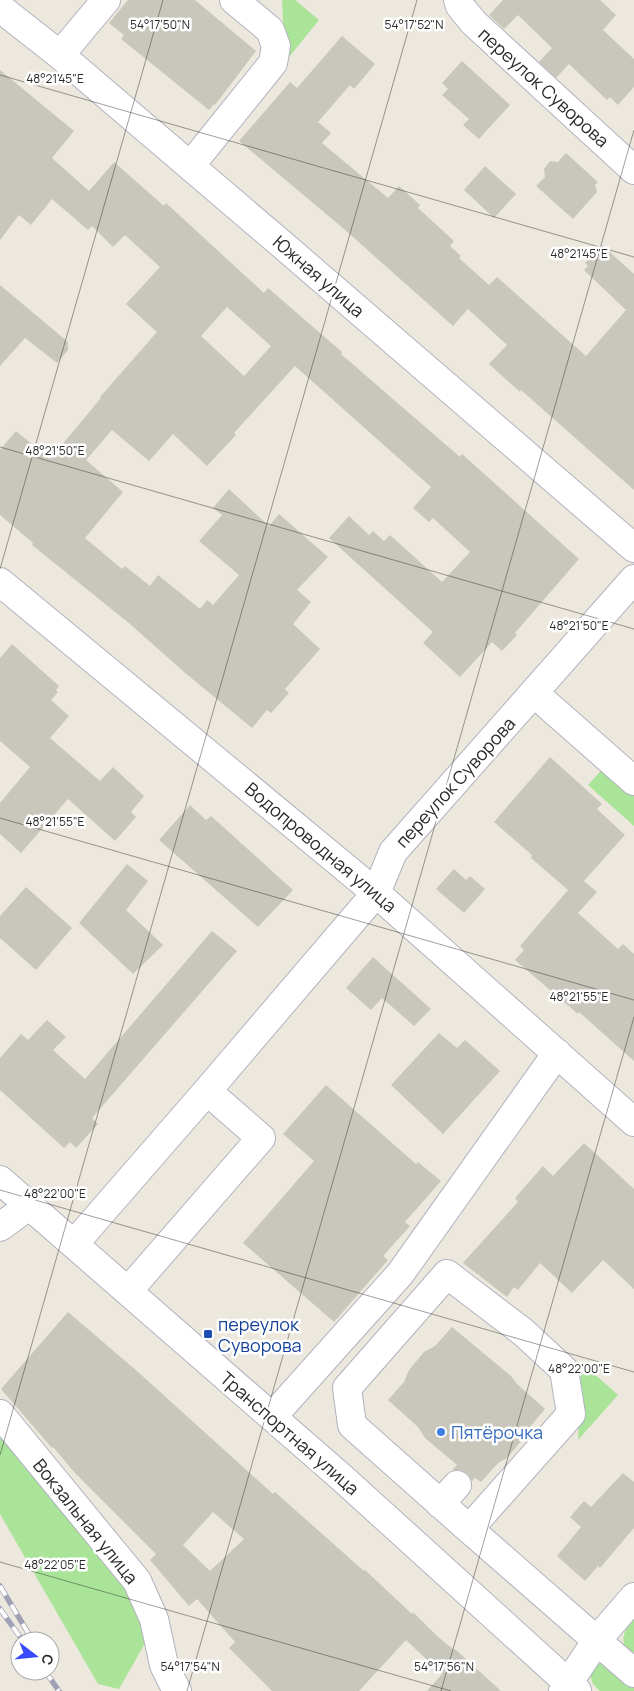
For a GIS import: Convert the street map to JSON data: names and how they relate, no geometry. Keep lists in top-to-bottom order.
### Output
{
  "streets": {
    "street": [
      "переулок Суворова",
      "Южная улица",
      "Водопроводная улица",
      "Транспортная улица",
      "Вокзальная улица"
    ]
  },
  "crossings": [
    ["переулок Суворова", "Водопроводная улица"],
    ["переулок Суворова", "Транспортная улица"]
  ],
  "places": {
    "transit": ["переулок Суворова"],
    "other": ["Пятёрочка"]
  },
  "north": "right",
  "coordinates": [
    "54°17'50\"N",
    "54°17'52\"N",
    "48°21'45\"E",
    "48°21'50\"E",
    "48°21'55\"E",
    "48°22'00\"E",
    "48°22'05\"E",
    "54°17'54\"N",
    "54°17'56\"N"
  ]
}
